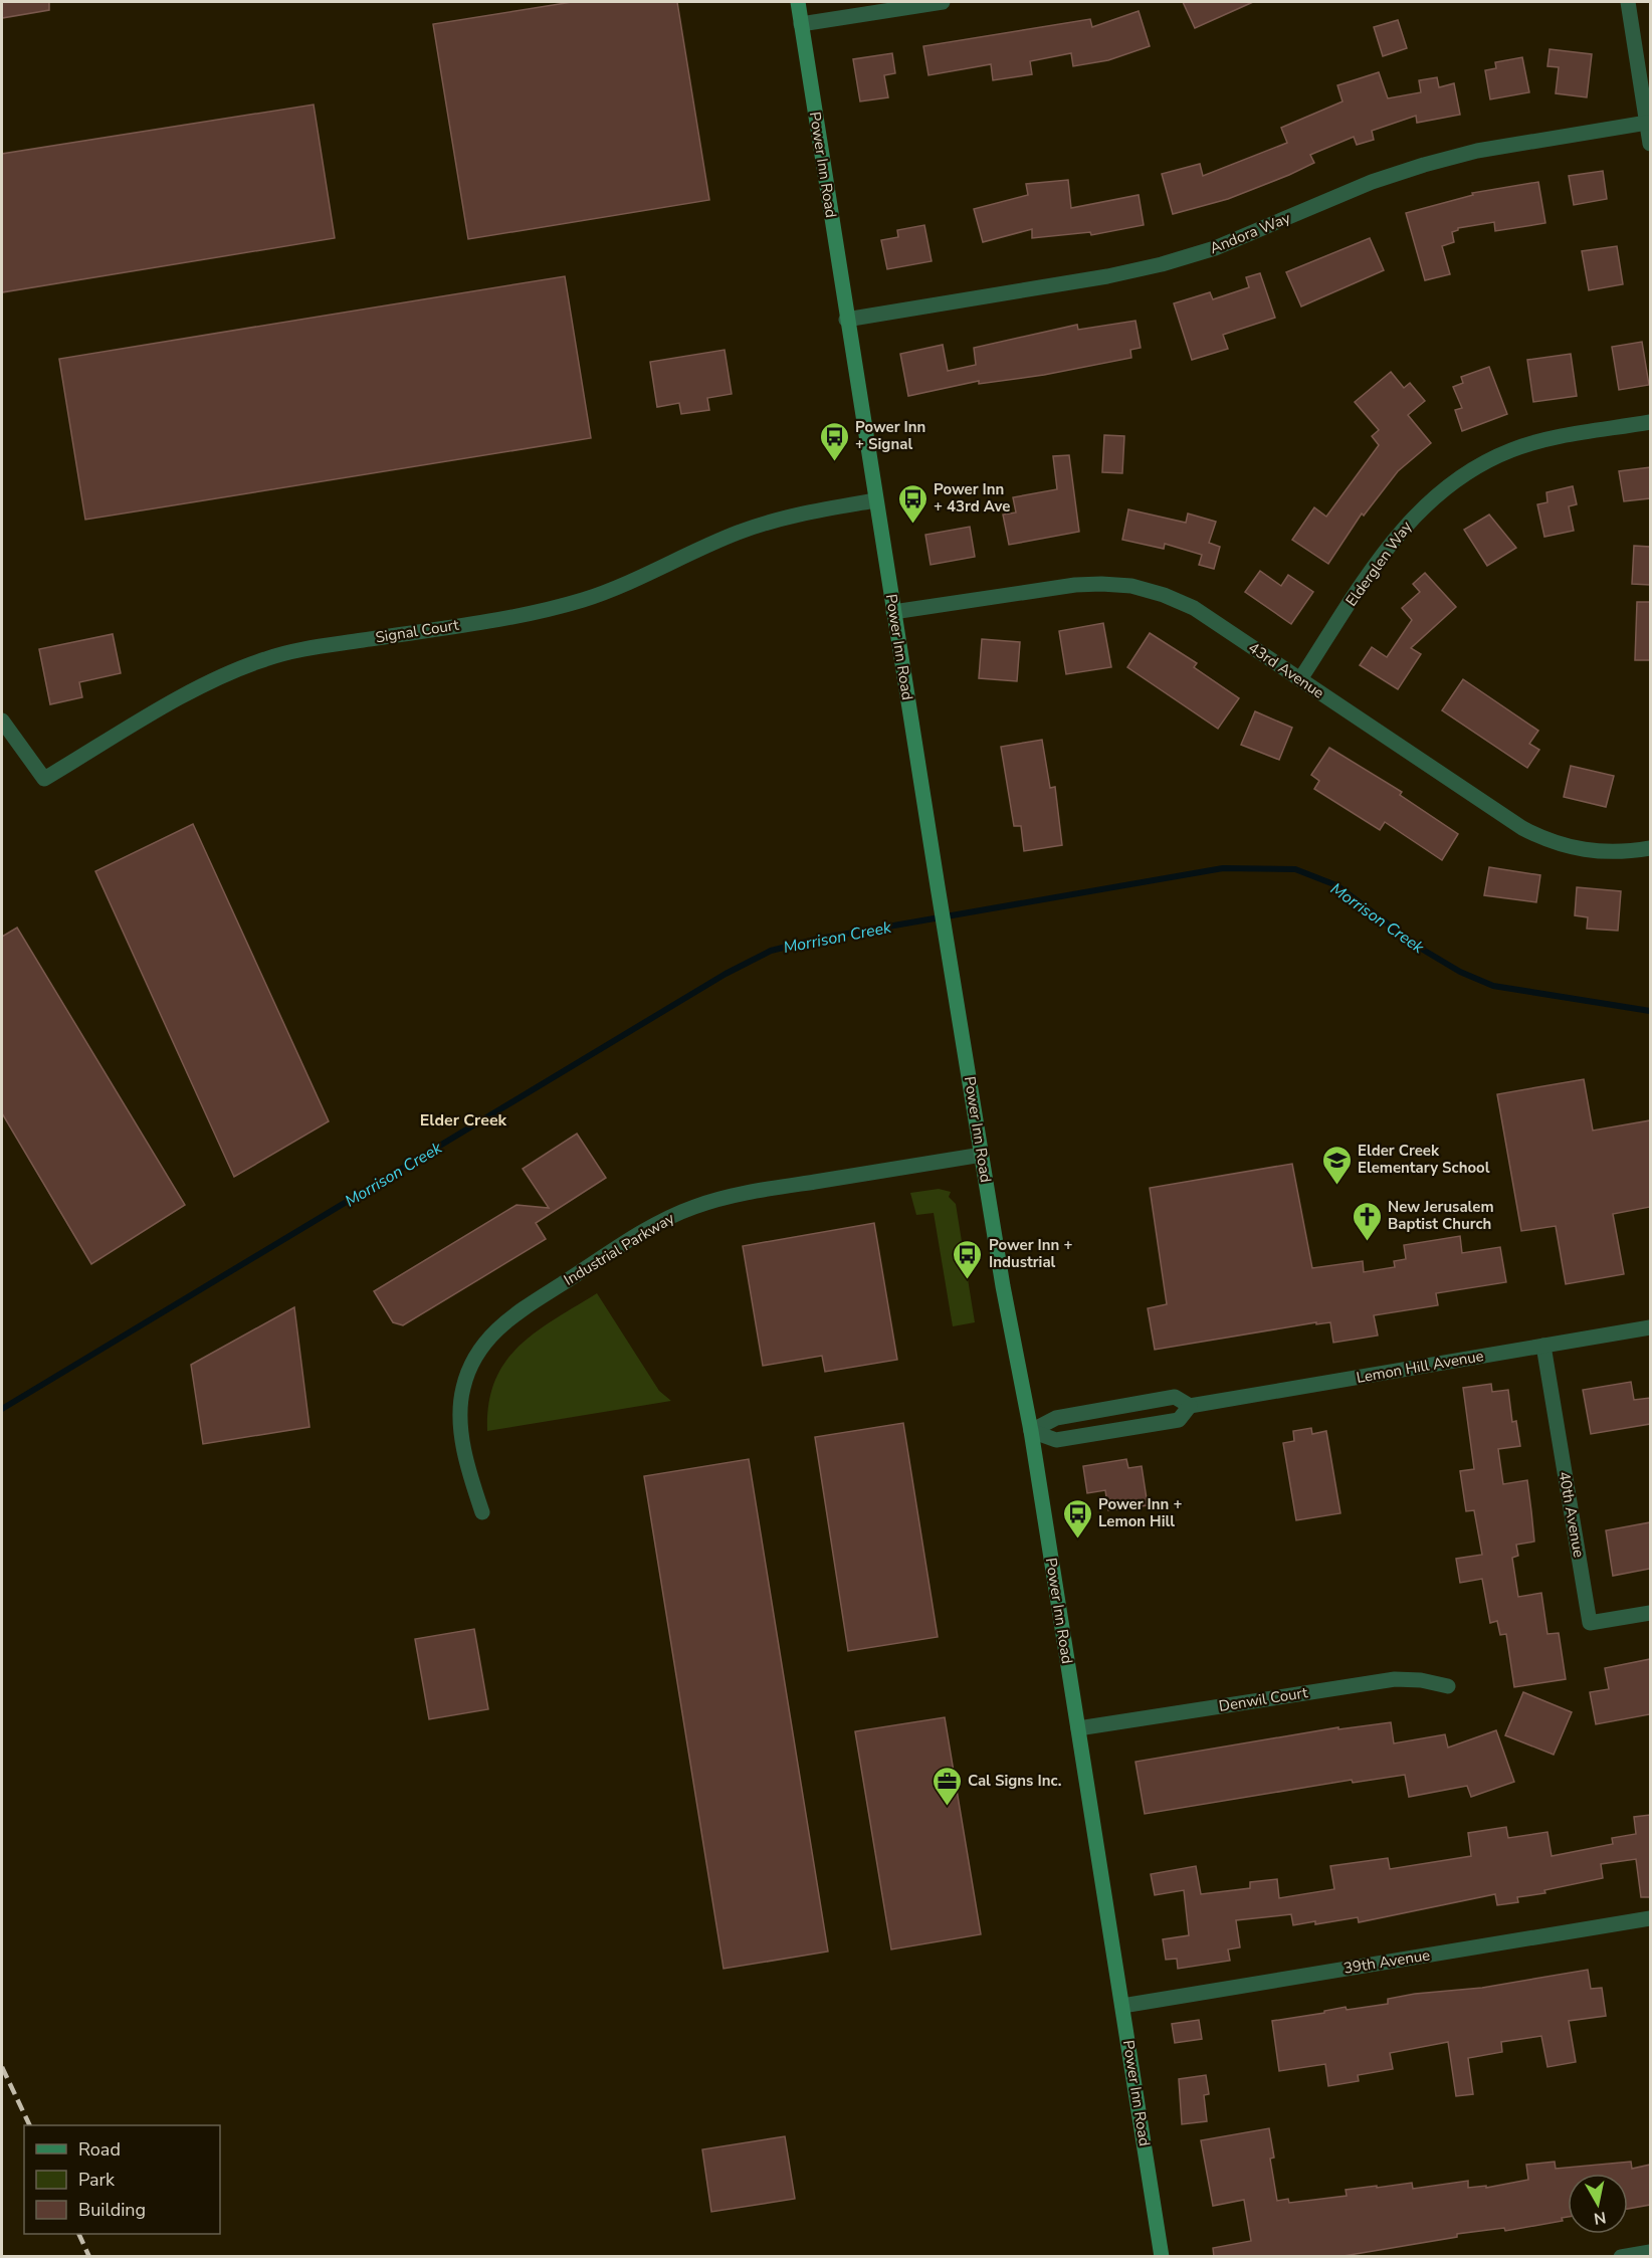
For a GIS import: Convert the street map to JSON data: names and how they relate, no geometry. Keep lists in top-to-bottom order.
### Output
{
  "streets": {
    "main road": ["Power Inn Road"],
    "street": [
      "Andora Way",
      "Elderglen Way",
      "Signal Court",
      "43rd Avenue",
      "Industrial Parkway",
      "Lemon Hill Avenue",
      "40th Avenue",
      "Denwil Court",
      "39th Avenue"
    ]
  },
  "crossings": [
    ["Power Inn Road", "Andora Way"],
    ["Power Inn Road", "Signal Court"],
    ["Power Inn Road", "43rd Avenue"],
    ["Power Inn Road", "Industrial Parkway"],
    ["Power Inn Road", "Lemon Hill Avenue"],
    ["Power Inn Road", "Denwil Court"],
    ["Power Inn Road", "39th Avenue"],
    ["Elderglen Way", "43rd Avenue"],
    ["Lemon Hill Avenue", "40th Avenue"]
  ],
  "districts": ["Elder Creek"],
  "water": ["Morrison Creek"],
  "places": {
    "bus stop": [
      "Power Inn + Signal",
      "Power Inn + 43rd Ave",
      "Power Inn + Industrial",
      "Power Inn + Lemon Hill"
    ],
    "school or university": ["Elder Creek Elementary School"],
    "church": ["New Jerusalem Baptist Church"],
    "office": ["Cal Signs Inc."]
  },
  "legend": ["Road", "Park", "Building"],
  "north": "bottom"
}
